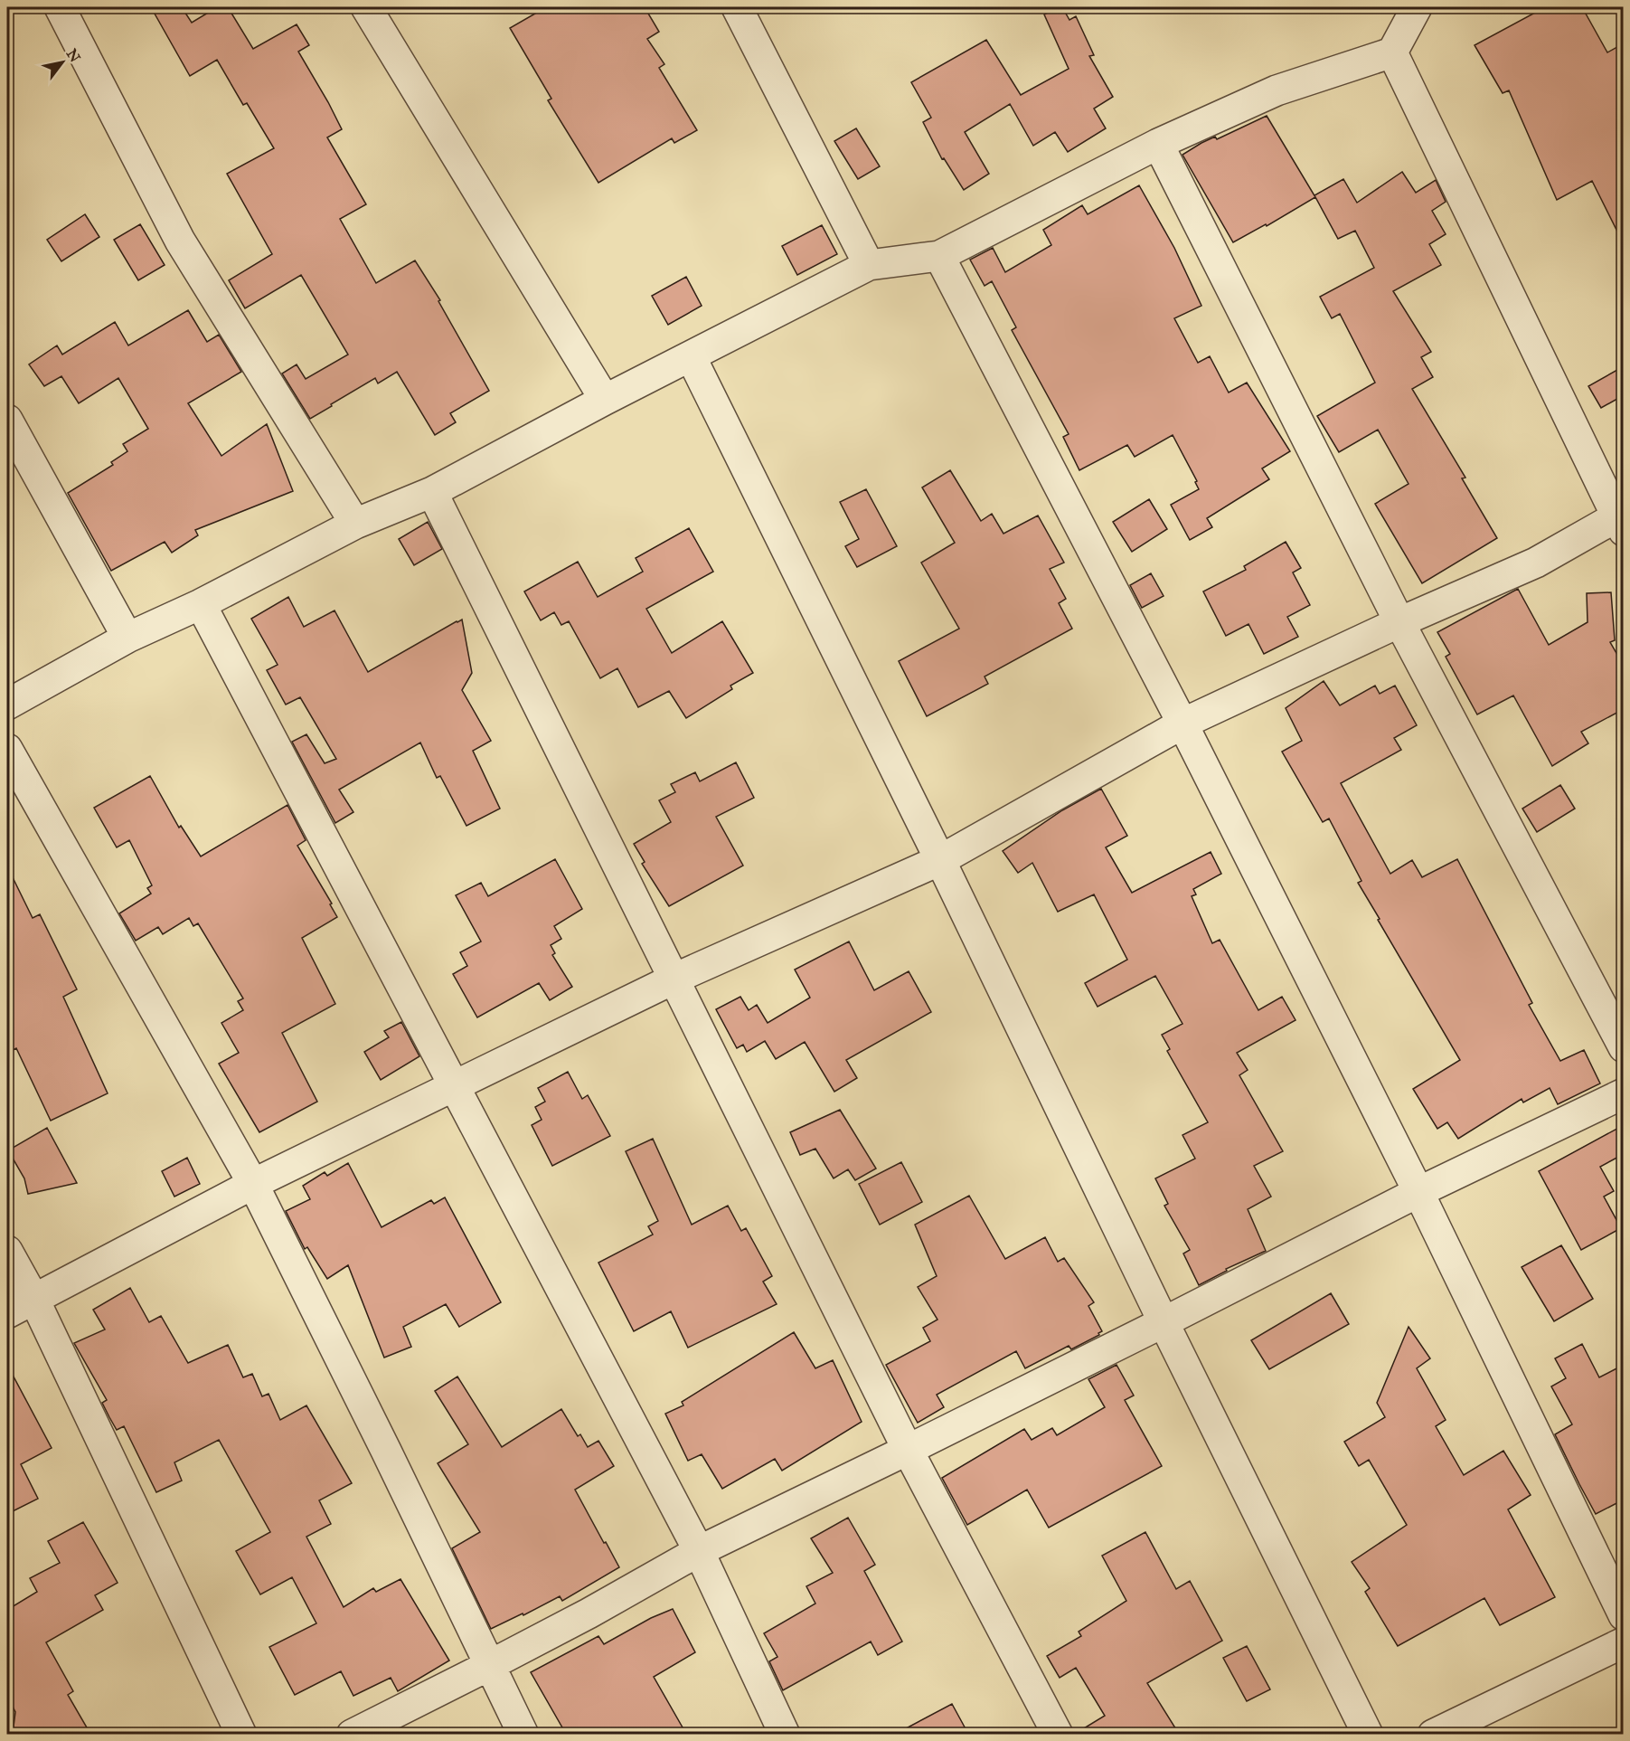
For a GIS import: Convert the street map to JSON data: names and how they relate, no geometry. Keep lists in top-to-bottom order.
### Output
{
  "north": "top right"
}
